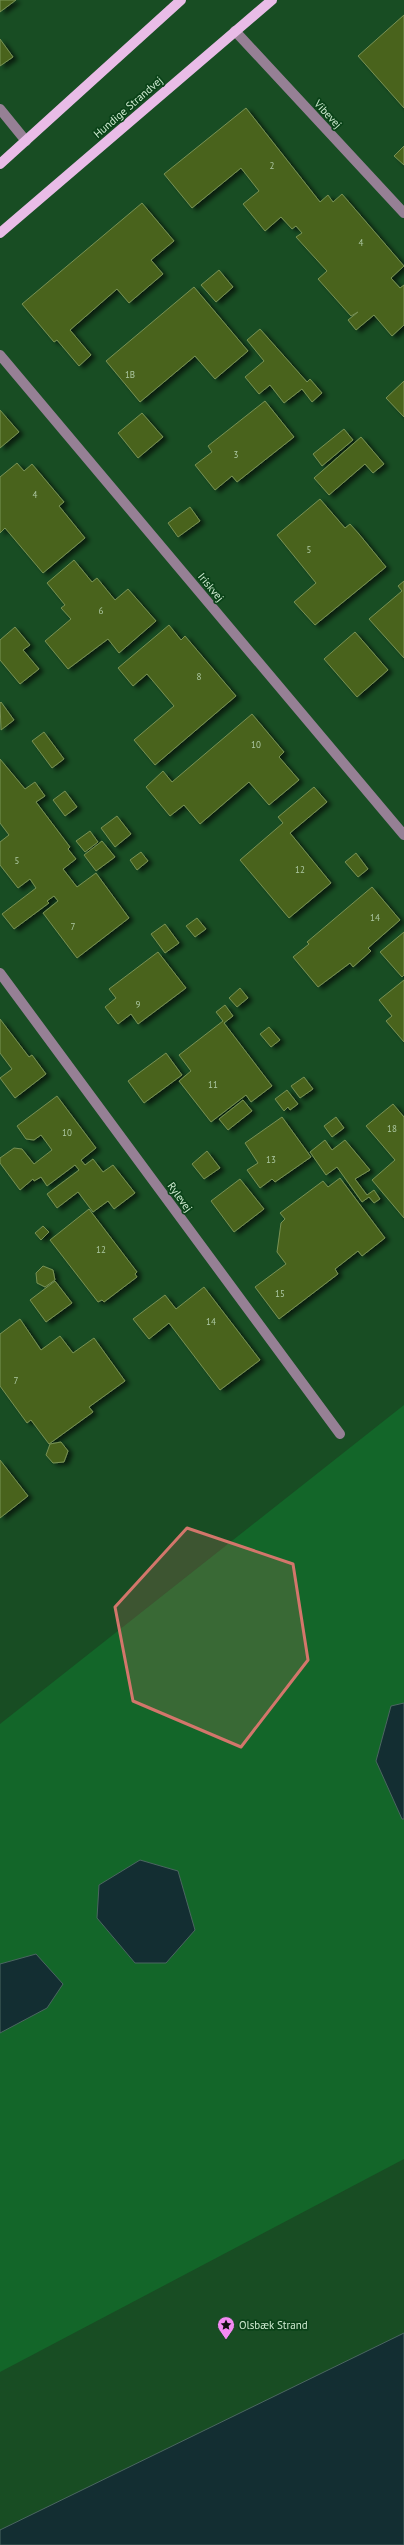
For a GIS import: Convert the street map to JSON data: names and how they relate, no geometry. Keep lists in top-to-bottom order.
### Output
{
  "streets": {
    "main road": ["Hundige Strandvej"],
    "street": ["Vibevej", "Iriskvej", "Rylevej"]
  },
  "crossings": [
    ["Hundige Strandvej", "Vibevej"]
  ],
  "places": {
    "place": ["Olsbæk Strand"]
  },
  "house_numbers": [
    "2",
    "4",
    "1B",
    "3",
    "4",
    "5",
    "6",
    "8",
    "10",
    "5",
    "12",
    "14",
    "7",
    "9",
    "11",
    "18",
    "10",
    "13",
    "12",
    "15",
    "14",
    "7"
  ]
}
